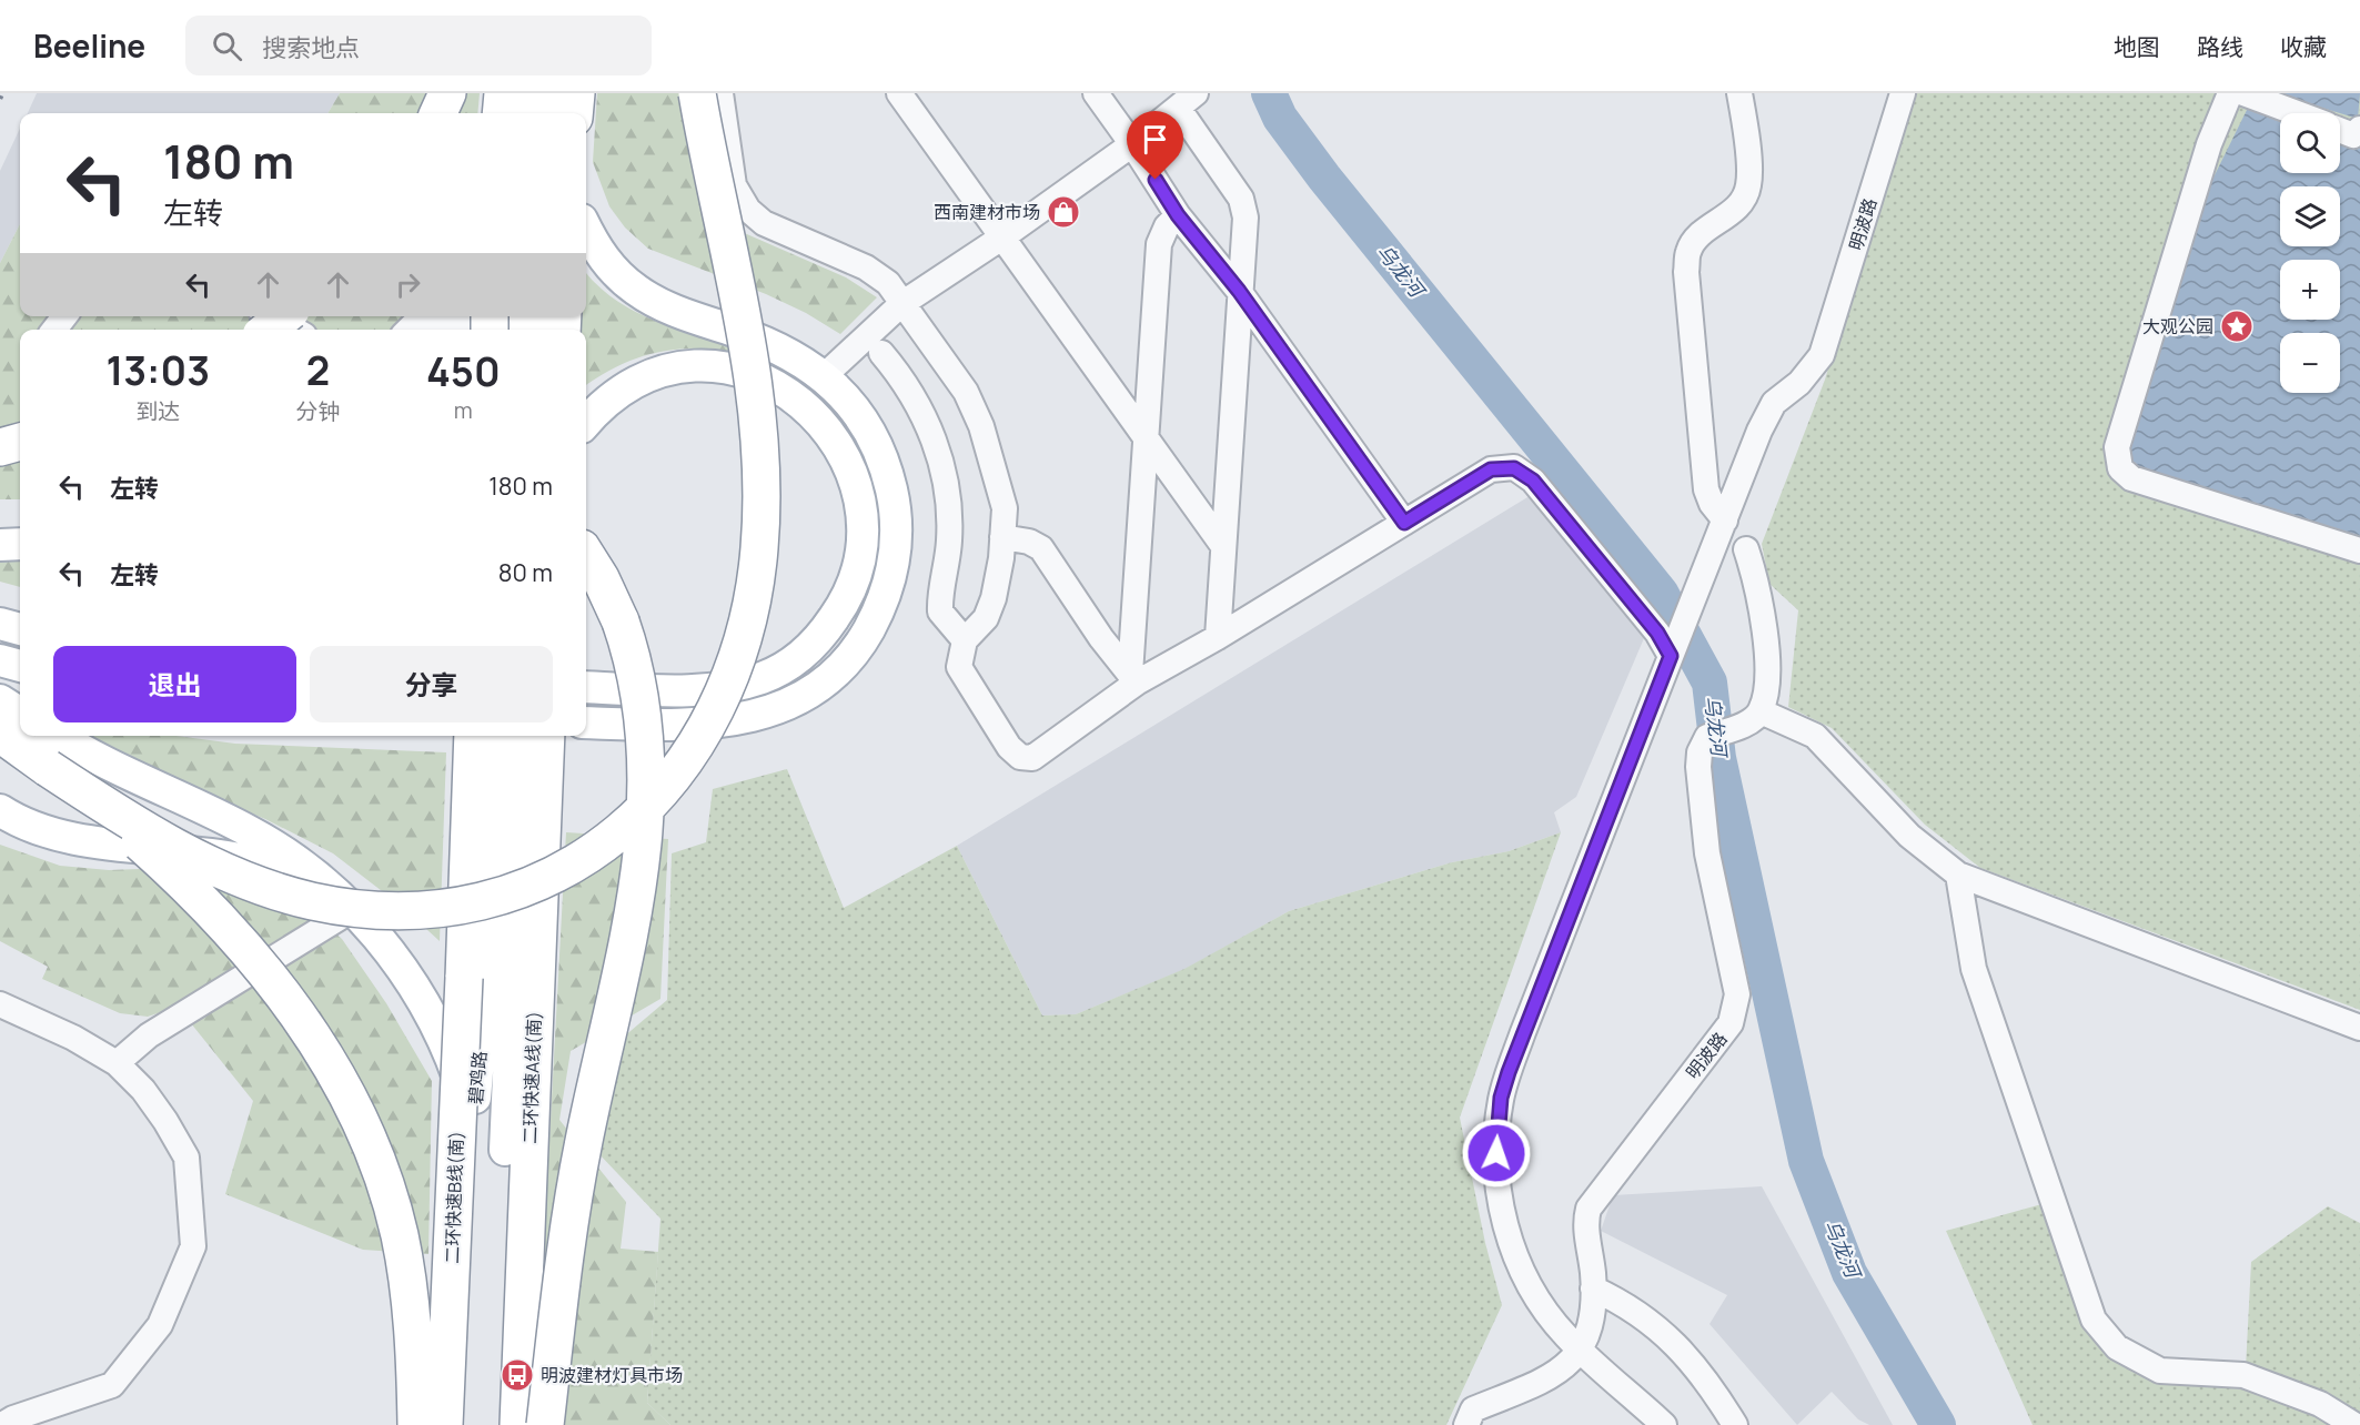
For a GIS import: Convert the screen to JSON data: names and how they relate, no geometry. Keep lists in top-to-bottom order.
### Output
{
  "streets": {
    "highway": ["碧鸡路", "二环快速A线(南)", "二环快速B线(南)"],
    "street": ["明波路"]
  },
  "crossings": [
    ["碧鸡路", "二环快速B线(南)"]
  ],
  "water": ["乌龙河"],
  "places": {
    "shop": ["西南建材市场"],
    "place": ["大观公园"],
    "bus stop": ["明波建材灯具市场"]
  },
  "page": {
    "header": "Beeline",
    "search": "搜索地点",
    "nav": ["地图", "路线", "收藏"],
    "map_buttons": ["+", "−"],
    "turn": ["180 m", "左转"],
    "eta": [
      "13:03",
      "到达",
      "2",
      "分钟",
      "450",
      "m"
    ],
    "list": [
      {
        "name": "左转",
        "value": "180 m"
      },
      {
        "name": "左转",
        "value": "80 m"
      }
    ],
    "buttons": ["退出", "分享"]
  }
}
